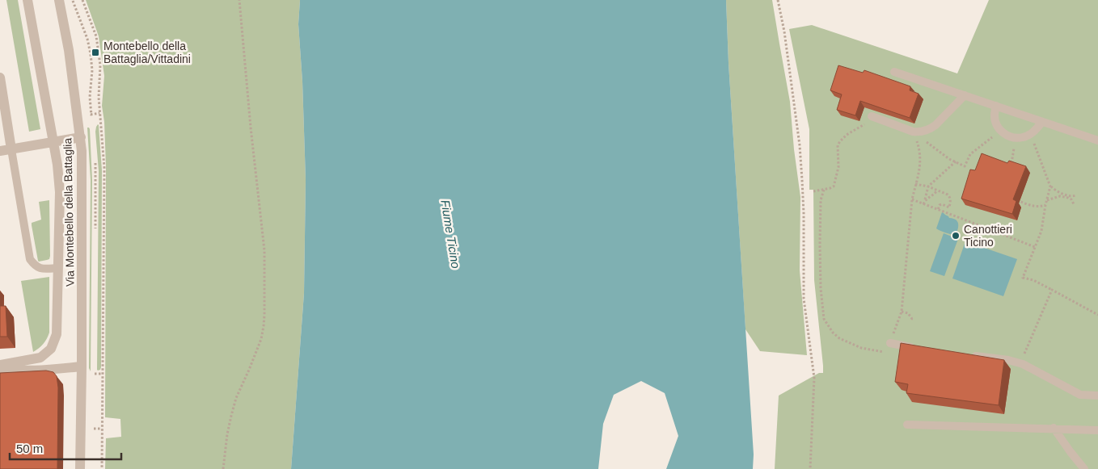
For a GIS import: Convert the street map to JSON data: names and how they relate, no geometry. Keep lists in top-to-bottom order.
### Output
{
  "streets": {
    "street": ["Via Montebello della Battaglia"]
  },
  "water": ["Fiume Ticino"],
  "places": {
    "transit": ["Montebello della Battaglia/Vittadini"],
    "other": ["Canottieri Ticino"]
  },
  "scale_bar": "50 m"
}
